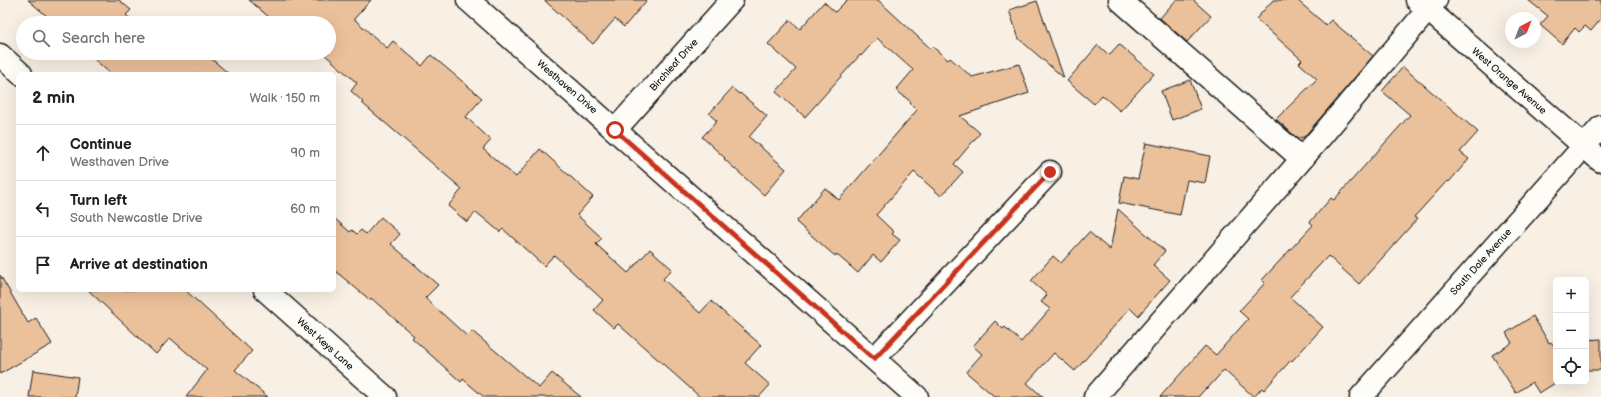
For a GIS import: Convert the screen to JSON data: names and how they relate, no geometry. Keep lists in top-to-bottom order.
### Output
{
  "streets": {
    "street": [
      "Birchleaf Drive",
      "West Orange Avenue",
      "Westhaven Drive",
      "South Dale Avenue",
      "West Keys Lane"
    ]
  },
  "crossings": [
    ["Birchleaf Drive", "Westhaven Drive"],
    ["West Orange Avenue", "South Dale Avenue"]
  ],
  "north": "top right",
  "page": {
    "search": "Search here",
    "heading": ["2 min", "Walk · 150 m"],
    "list": [
      ["Continue", "Westhaven Drive", "90 m"],
      ["Turn left", "South Newcastle Drive", "60 m"],
      "Arrive at destination"
    ],
    "map_buttons": ["+", "−"]
  }
}
